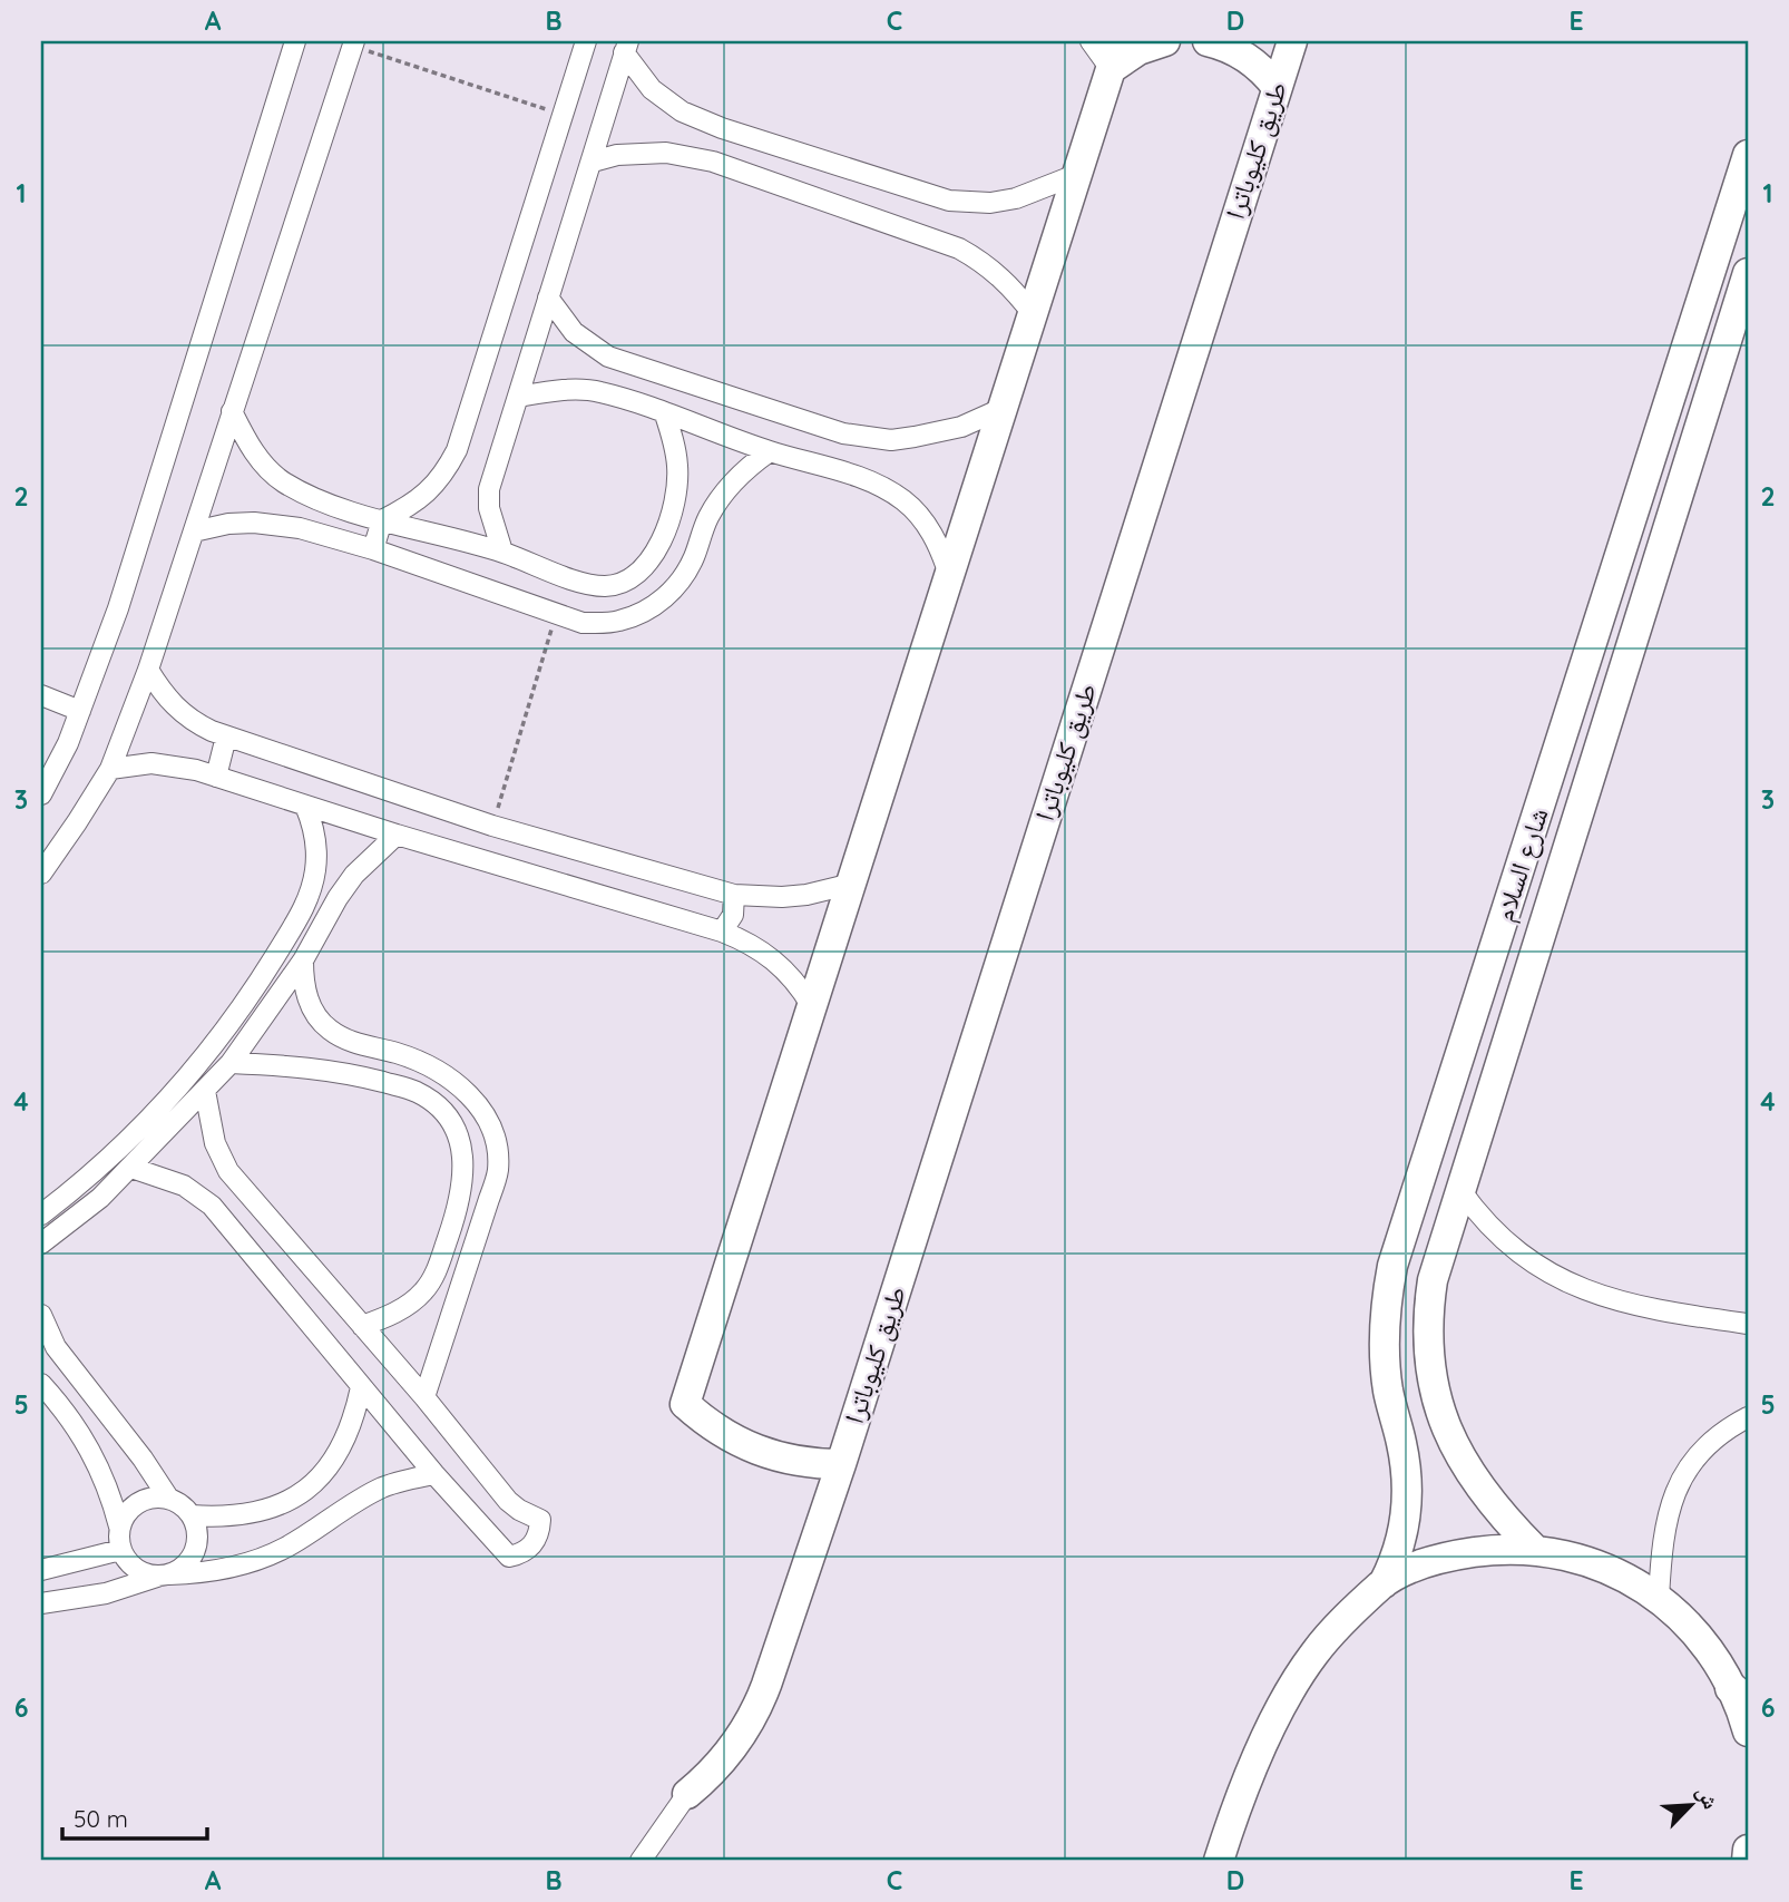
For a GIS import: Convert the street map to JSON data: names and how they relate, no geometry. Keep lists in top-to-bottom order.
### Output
{
  "streets": {
    "main road": ["طريق كليوباترا", "شارع السلام"]
  },
  "scale_bar": "50 m",
  "north": "top right",
  "grid": {
    "columns": [
      "A",
      "B",
      "C",
      "D",
      "E"
    ],
    "rows": [
      "1",
      "2",
      "3",
      "4",
      "5",
      "6"
    ]
  }
}
